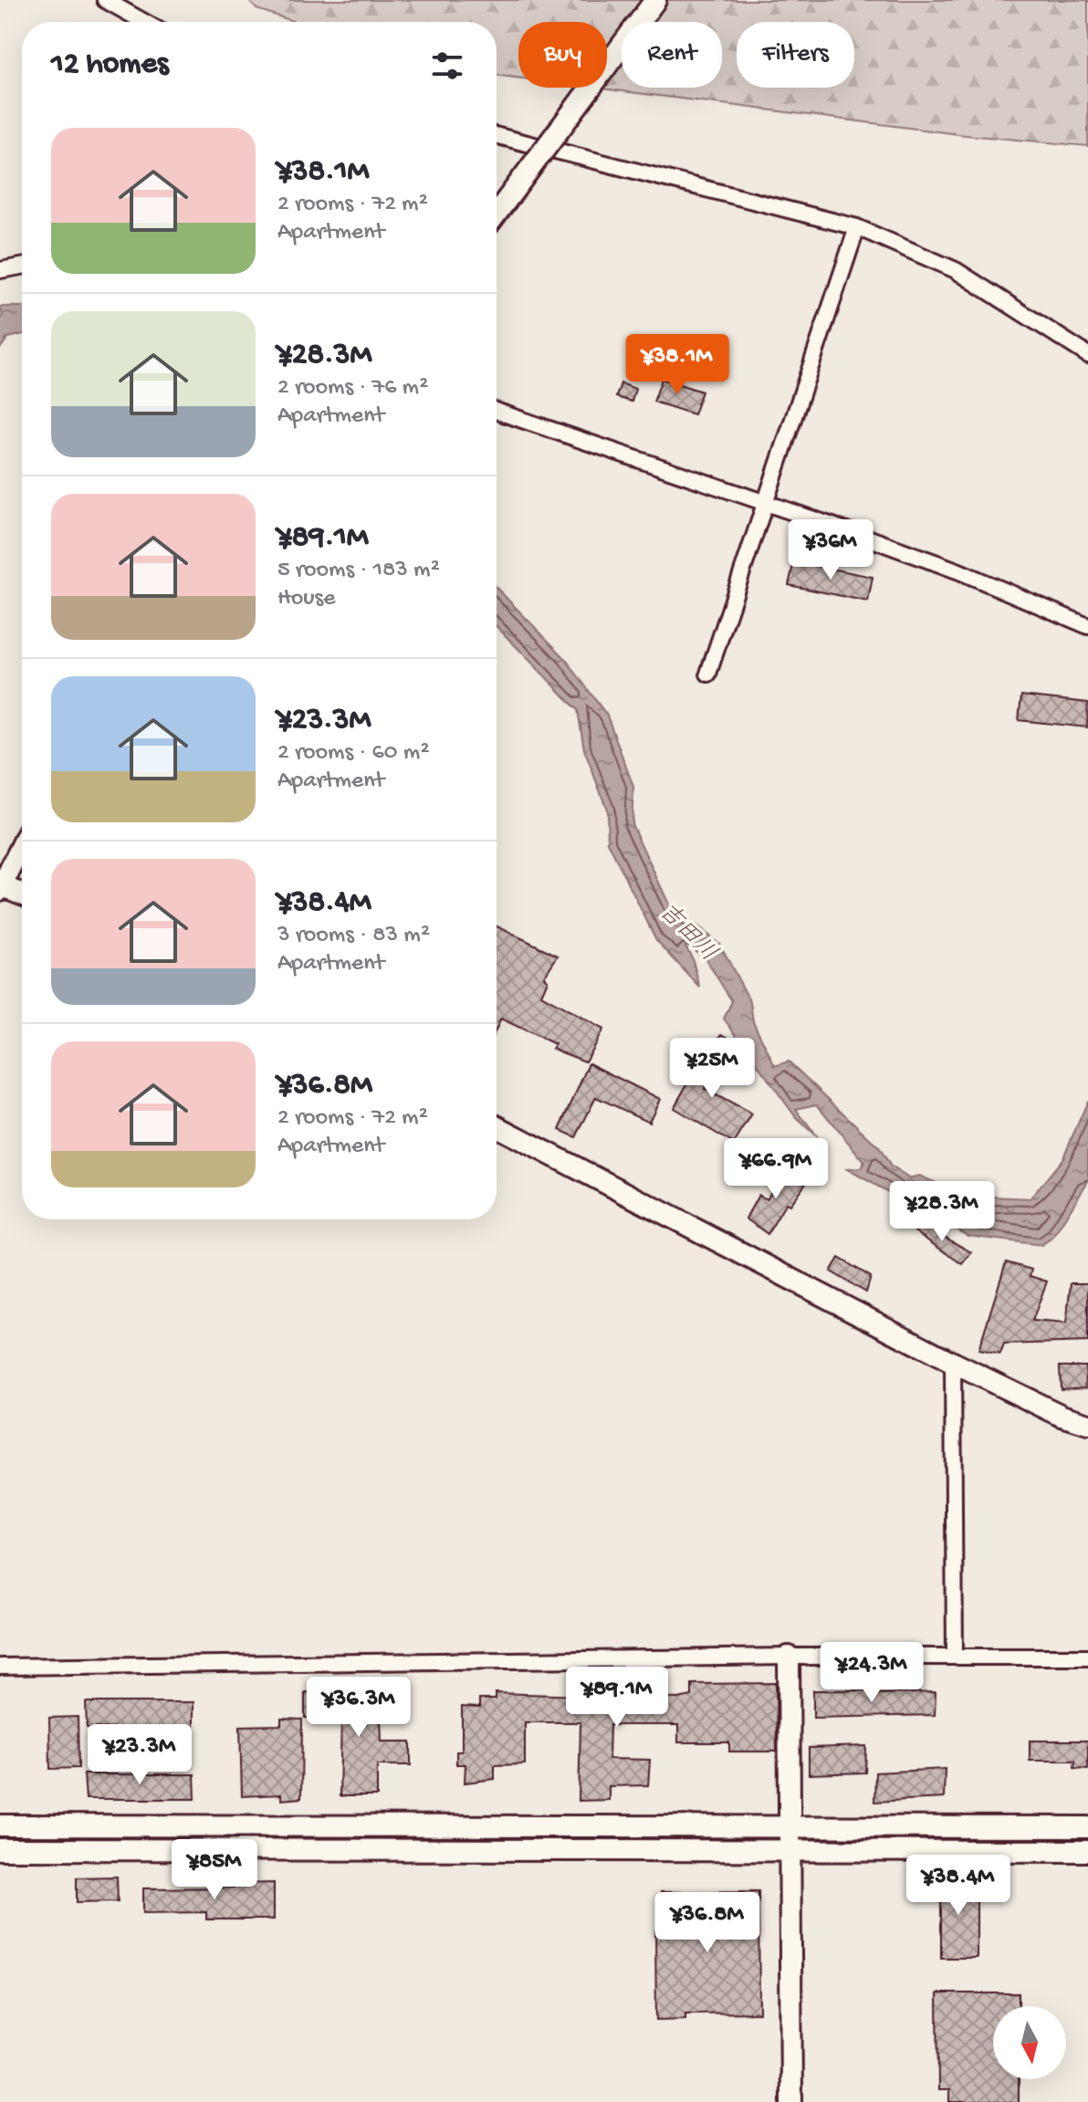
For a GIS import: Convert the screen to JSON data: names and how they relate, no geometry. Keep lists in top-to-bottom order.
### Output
{
  "water": ["吉田川"],
  "north": "bottom",
  "page": {
    "chip": ["Buy", "Rent", "Filters"],
    "heading": "12 homes",
    "list": [
      {
        "name": "¥38.1M",
        "note": "2 rooms · 72 m² · Apartment"
      },
      {
        "name": "¥28.3M",
        "note": "2 rooms · 76 m² · Apartment"
      },
      {
        "name": "¥89.1M",
        "note": "5 rooms · 183 m² · House"
      },
      {
        "name": "¥23.3M",
        "note": "2 rooms · 60 m² · Apartment"
      },
      {
        "name": "¥38.4M",
        "note": "3 rooms · 83 m² · Apartment"
      },
      {
        "name": "¥36.8M",
        "note": "2 rooms · 72 m² · Apartment"
      }
    ],
    "price": [
      "¥38.1M",
      "¥36M",
      "¥25M",
      "¥66.9M",
      "¥28.3M",
      "¥24.3M",
      "¥89.1M",
      "¥36.3M",
      "¥23.3M",
      "¥85M",
      "¥38.4M",
      "¥36.8M"
    ]
  }
}
